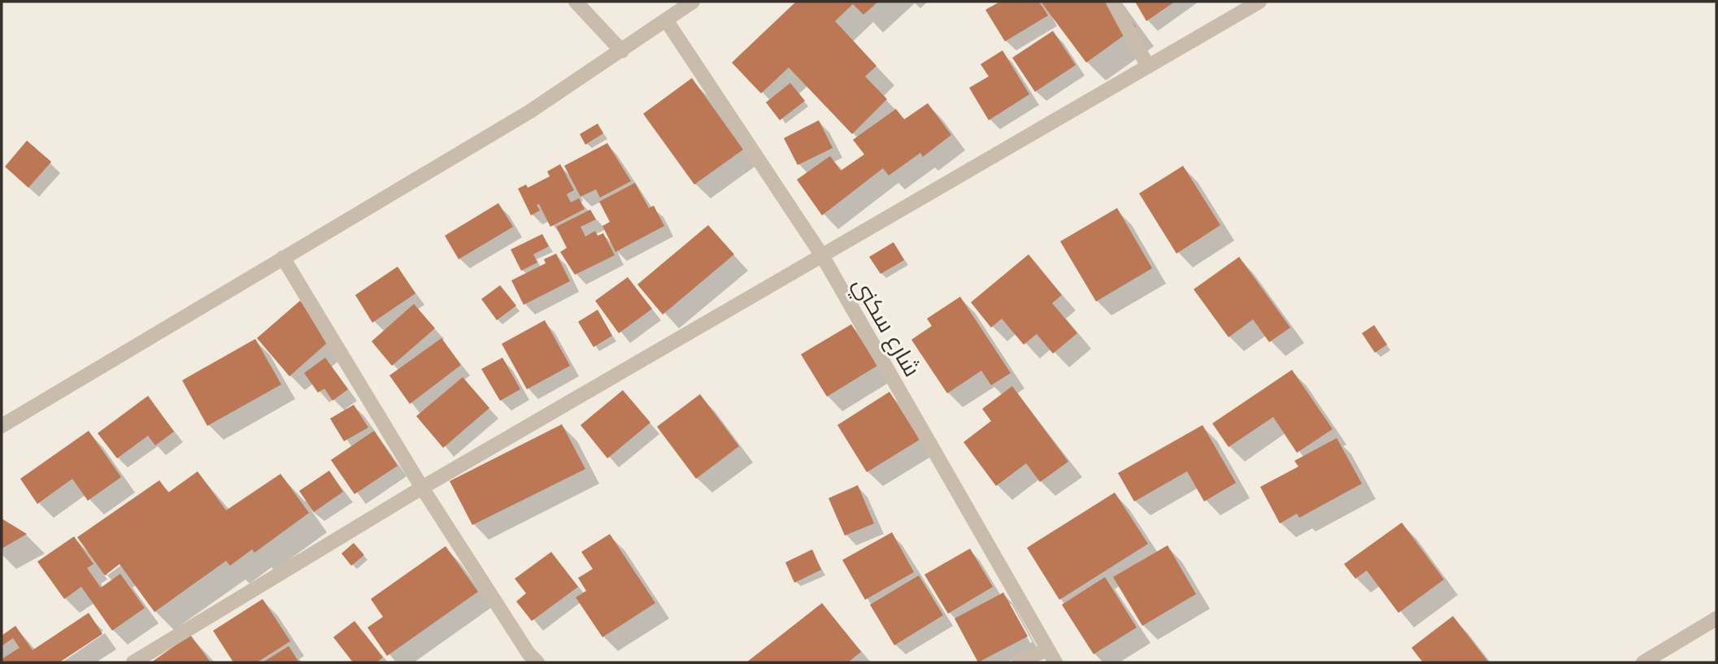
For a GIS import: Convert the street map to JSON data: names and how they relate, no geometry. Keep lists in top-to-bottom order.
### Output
{
  "streets": {
    "street": ["شارع سكني"]
  }
}
